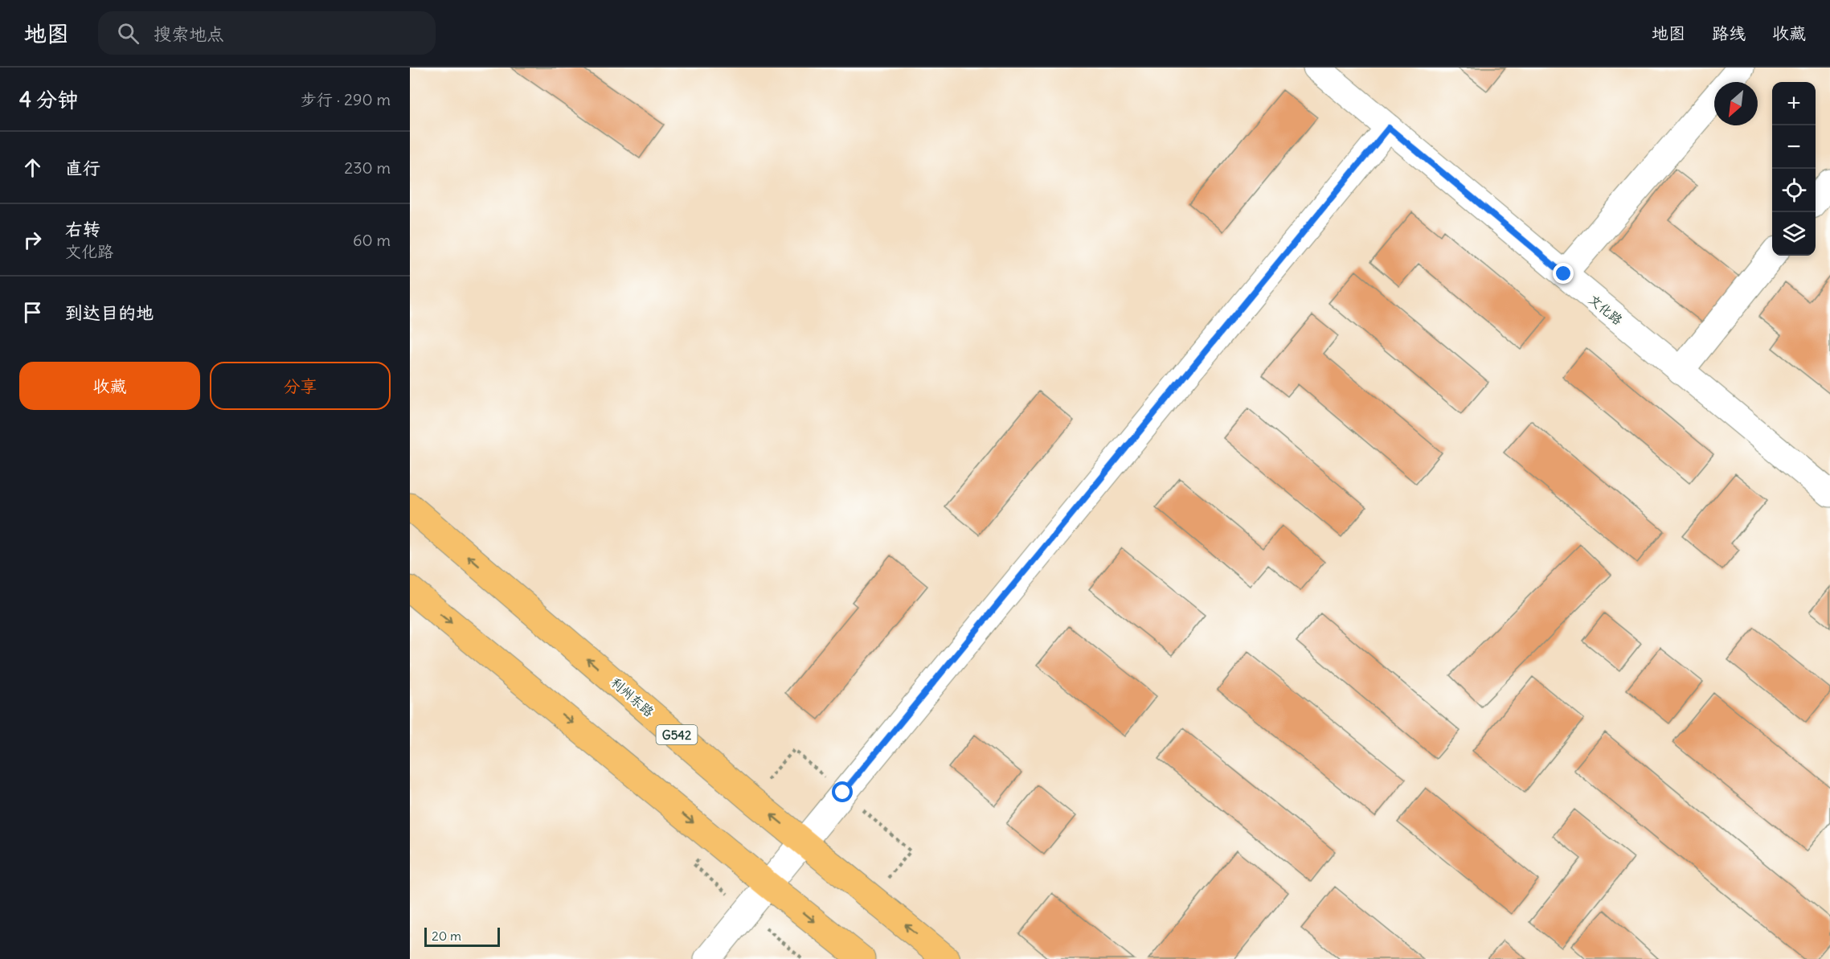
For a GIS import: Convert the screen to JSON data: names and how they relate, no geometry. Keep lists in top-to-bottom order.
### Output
{
  "streets": {
    "highway": ["利州东路", "G542"],
    "street": ["文化路"]
  },
  "scale_bar": "20 m",
  "north": "bottom left",
  "page": {
    "header": "地图",
    "search": "搜索地点",
    "nav": ["地图", "路线", "收藏"],
    "heading": ["4 分钟", "步行 · 290 m"],
    "map_buttons": ["+", "−"],
    "list": [
      ["直行", "230 m"],
      ["右转", "文化路", "60 m"],
      "到达目的地"
    ],
    "buttons": ["收藏", "分享"],
    "scale": "20 m"
  }
}
